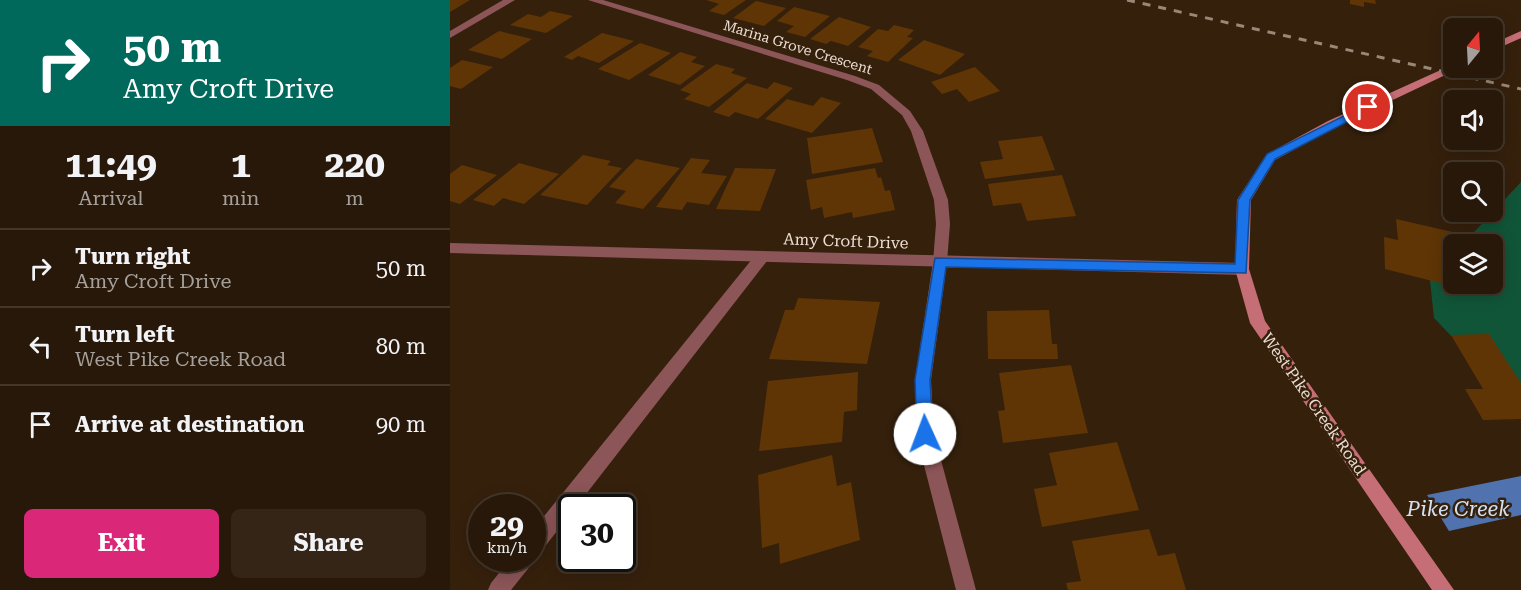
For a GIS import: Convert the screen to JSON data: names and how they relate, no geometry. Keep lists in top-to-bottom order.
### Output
{
  "streets": {
    "main road": ["West Pike Creek Road"],
    "street": ["Marina Grove Crescent", "Amy Croft Drive"]
  },
  "crossings": [
    ["Marina Grove Crescent", "Amy Croft Drive"],
    ["Amy Croft Drive", "West Pike Creek Road"]
  ],
  "water": ["Pike Creek"],
  "north": "top",
  "page": {
    "turn": ["50 m", "Amy Croft Drive"],
    "eta": [
      "11:49",
      "Arrival",
      "1",
      "min",
      "220",
      "m"
    ],
    "list": [
      {
        "name": "Turn right",
        "note": "Amy Croft Drive",
        "value": "50 m"
      },
      {
        "name": "Turn left",
        "note": "West Pike Creek Road",
        "value": "80 m"
      },
      {
        "name": "Arrive at destination",
        "value": "90 m"
      }
    ],
    "speed": "29 km/h",
    "limit": "30",
    "buttons": ["Exit", "Share"]
  }
}
